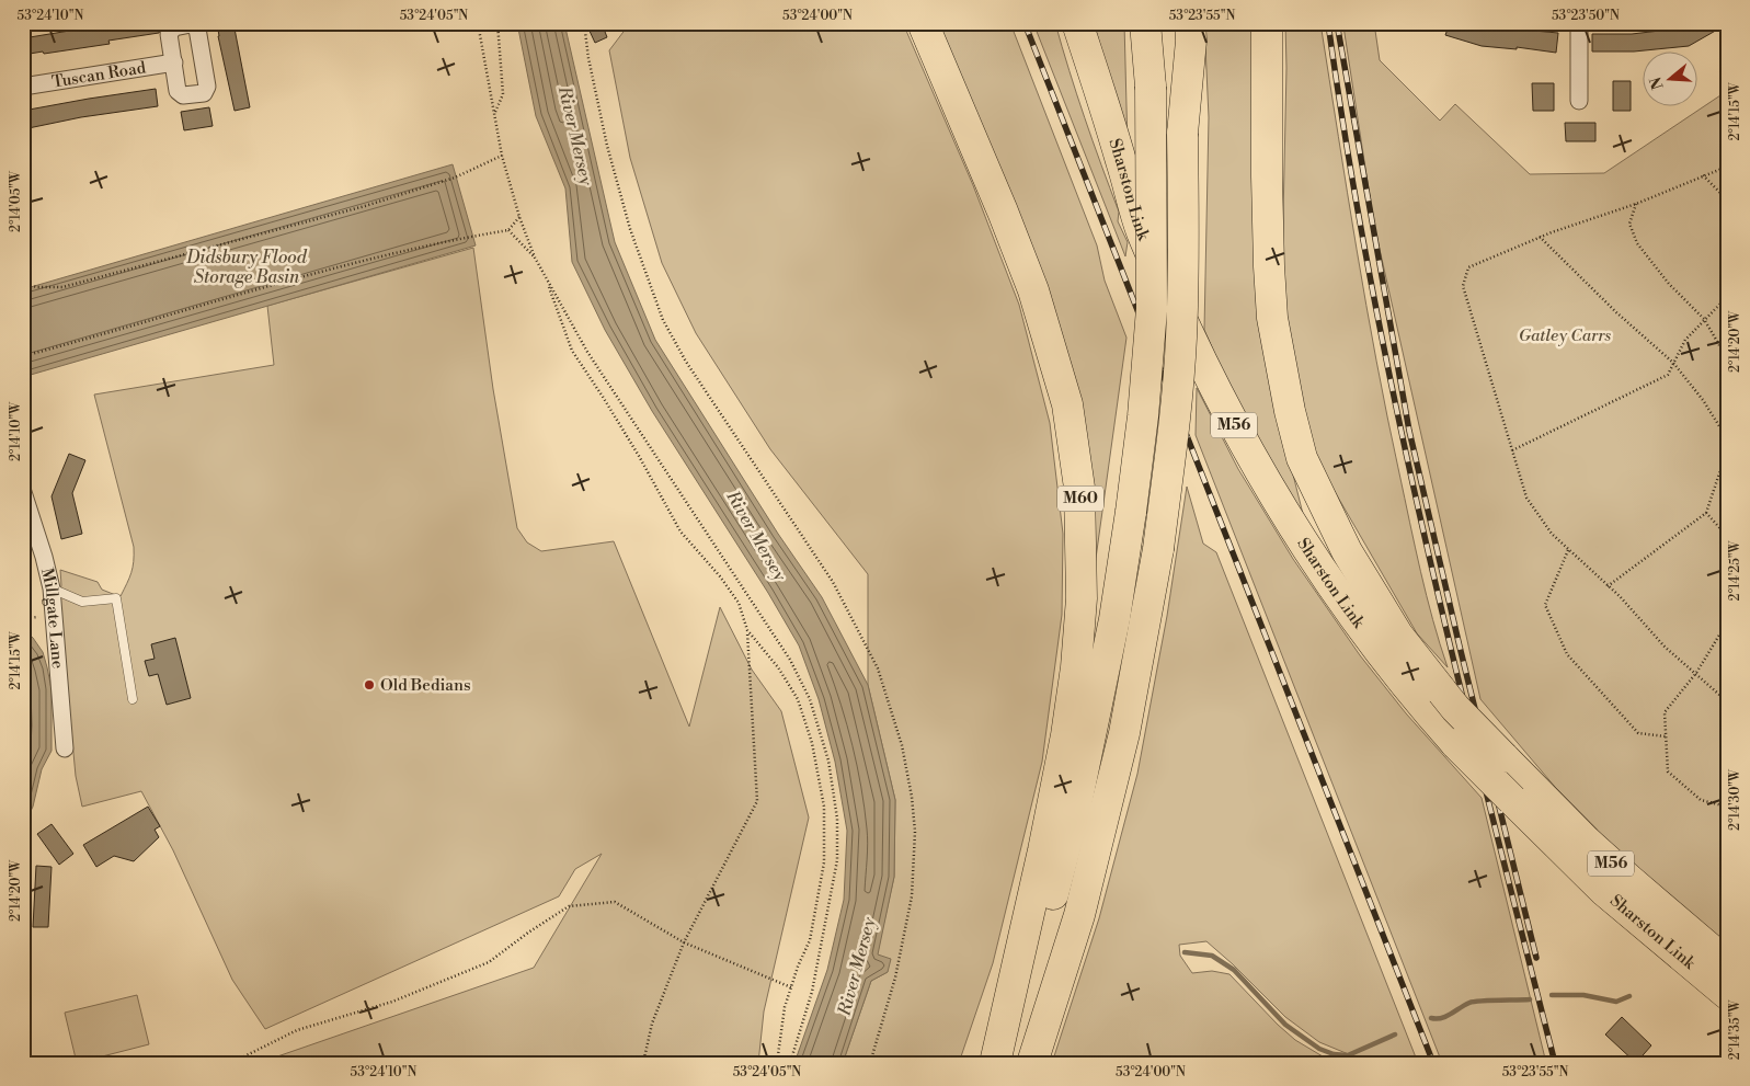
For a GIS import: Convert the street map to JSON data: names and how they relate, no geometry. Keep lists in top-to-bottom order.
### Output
{
  "streets": {
    "highway": ["Sharston Link", "M56", "M60"],
    "street": ["Tuscan Road", "Millgate Lane"]
  },
  "crossings": [
    ["Sharston Link", "M56"]
  ],
  "water": ["River Mersey", "Didsbury Flood Storage Basin"],
  "parks": ["Gatley Carrs"],
  "places": ["Old Bedians"],
  "north": "left",
  "coordinates": [
    "53°24'10\"N",
    "53°24'05\"N",
    "53°24'00\"N",
    "53°23'55\"N",
    "53°23'50\"N",
    "2°14'15\"W",
    "2°14'05\"W",
    "2°14'20\"W",
    "2°14'10\"W",
    "2°14'25\"W",
    "2°14'30\"W",
    "2°14'35\"W"
  ]
}
